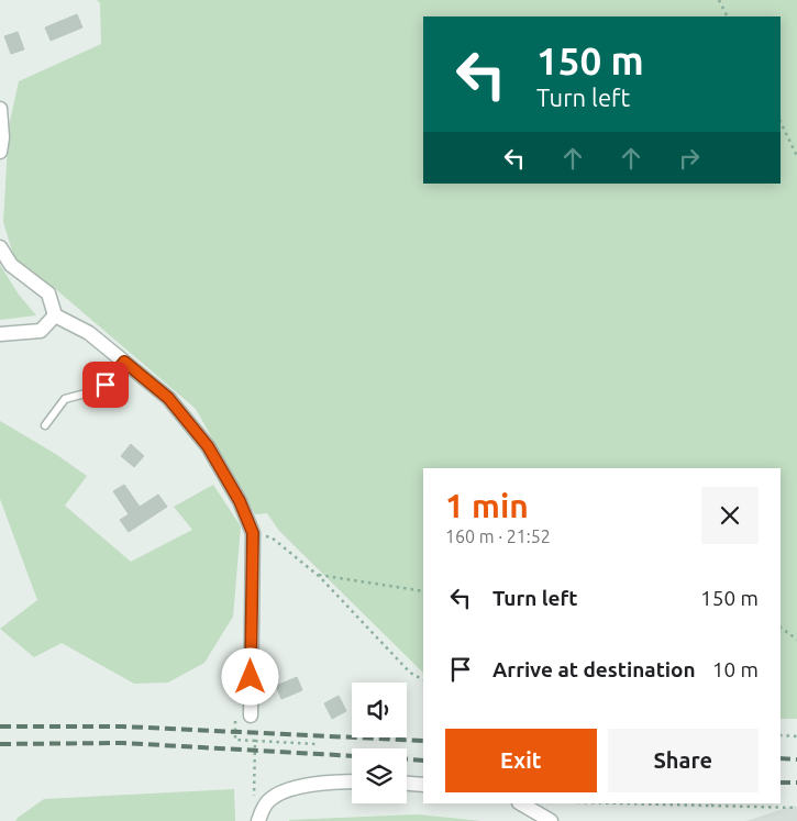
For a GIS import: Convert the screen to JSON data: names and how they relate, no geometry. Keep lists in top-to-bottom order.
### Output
{
  "page": {
    "turn": ["150 m", "Turn left"],
    "heading": ["1 min", "160 m · 21:52"],
    "list": [
      {
        "name": "Turn left",
        "value": "150 m"
      },
      {
        "name": "Arrive at destination",
        "value": "10 m"
      }
    ],
    "buttons": ["Exit", "Share"]
  }
}
